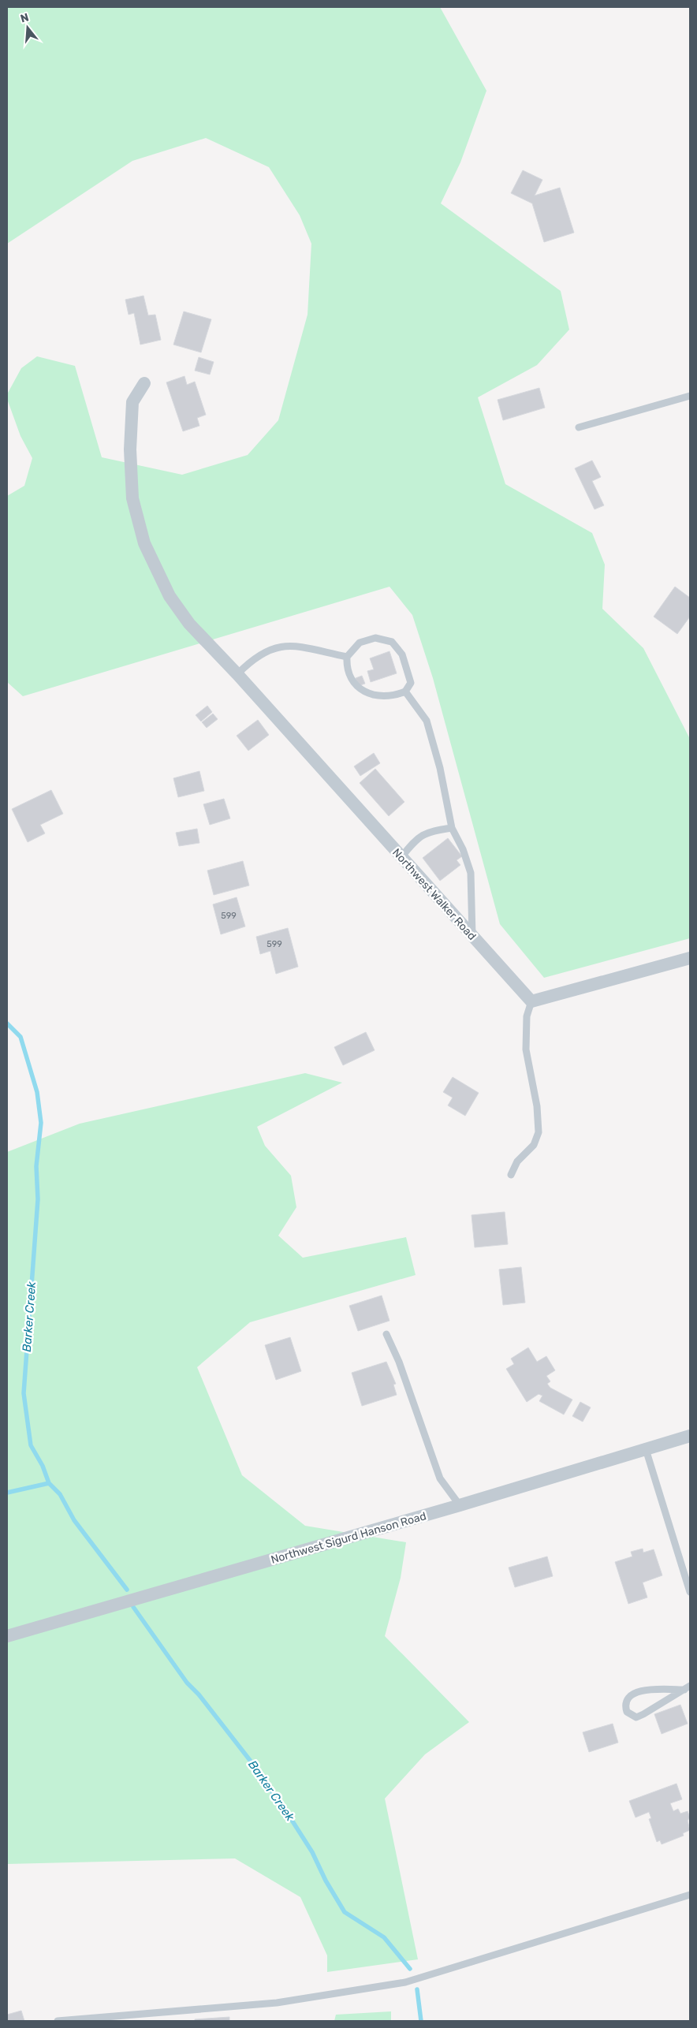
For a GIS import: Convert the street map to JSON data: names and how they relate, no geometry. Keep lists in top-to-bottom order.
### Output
{
  "streets": {
    "street": ["Northwest Walker Road", "Northwest Sigurd Hanson Road"]
  },
  "water": ["Barker Creek"],
  "house_numbers": ["599", "599"],
  "north": "top"
}
